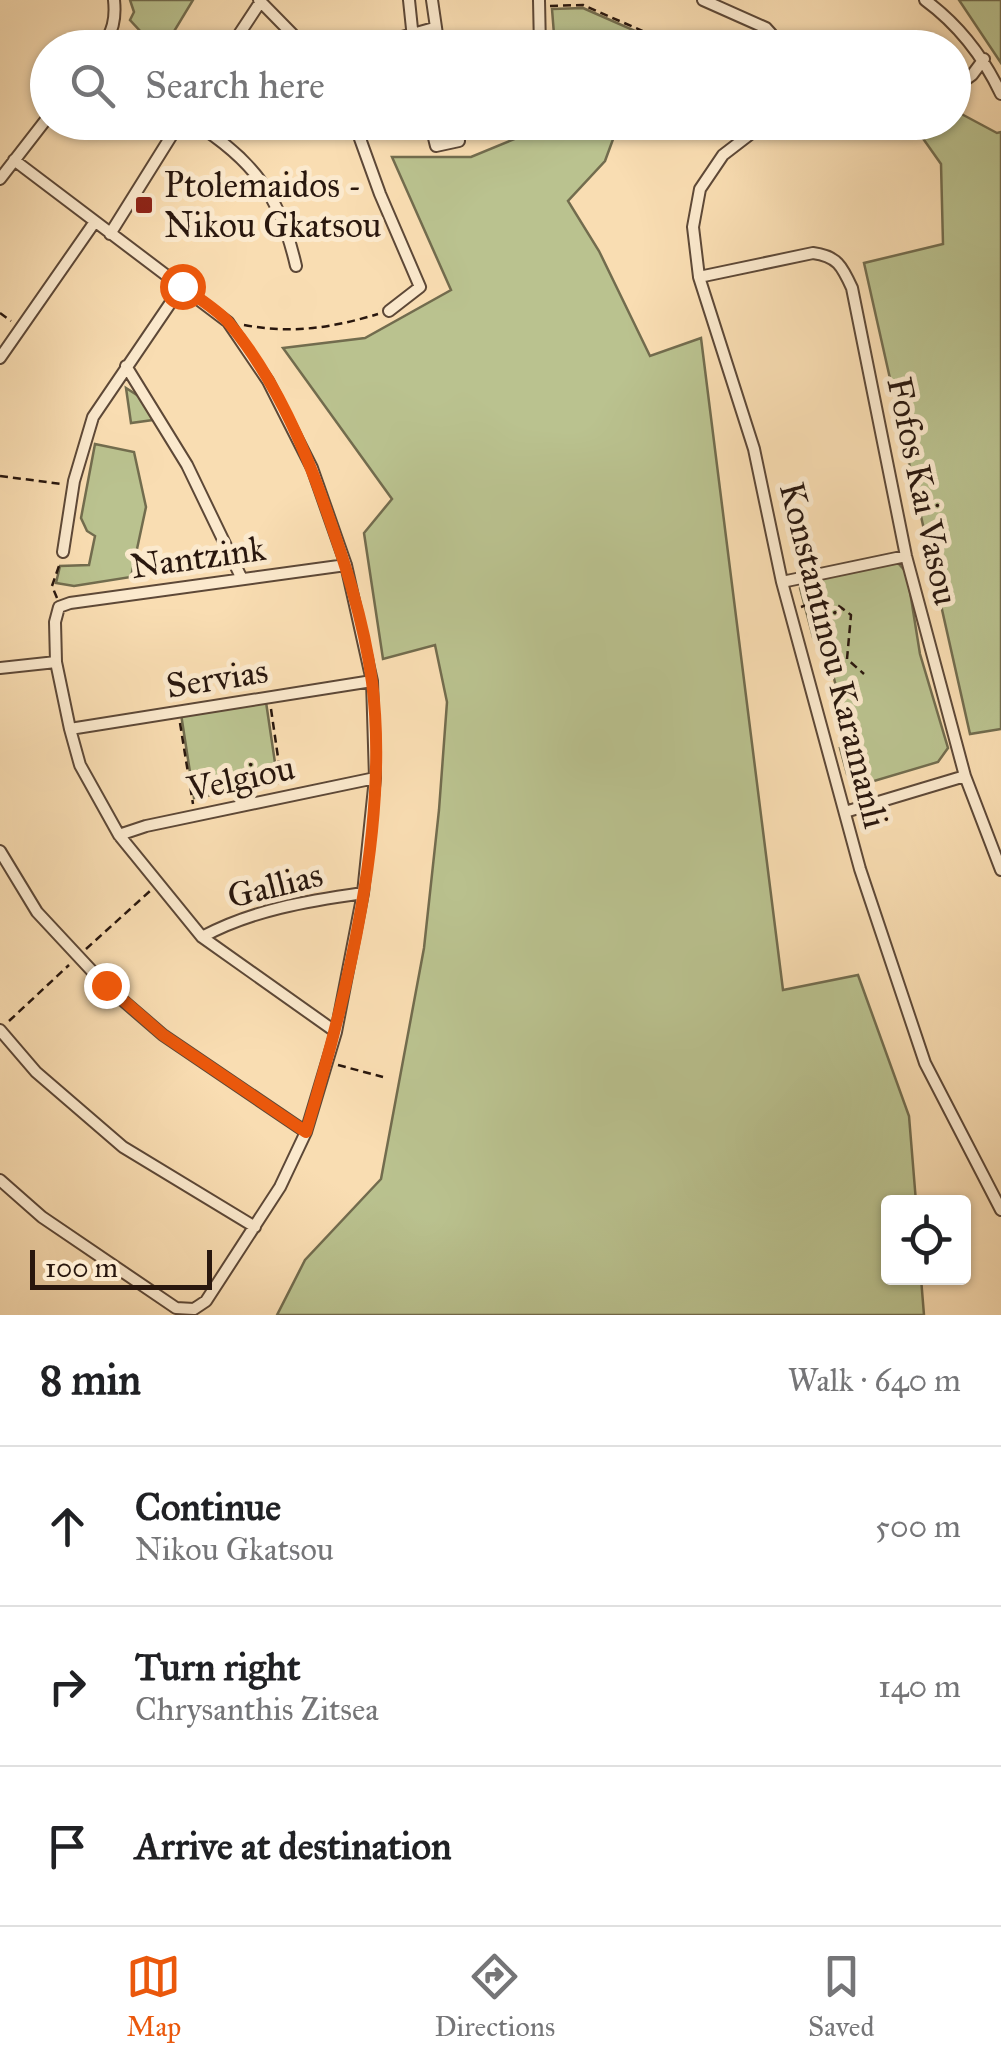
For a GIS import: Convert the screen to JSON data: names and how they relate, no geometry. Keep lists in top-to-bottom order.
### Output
{
  "streets": {
    "street": [
      "Fofos Kai Vasou",
      "Nantzink",
      "Konstantinou Karamanli",
      "Servias",
      "Velgiou",
      "Gallias"
    ]
  },
  "crossings": [
    ["Fofos Kai Vasou", "Konstantinou Karamanli"]
  ],
  "places": {
    "transit": ["Ptolemaidos - Nikou Gkatsou"]
  },
  "scale_bar": "100 m",
  "page": {
    "search": "Search here",
    "scale": "100 m",
    "heading": ["8 min", "Walk · 640 m"],
    "list": [
      ["Continue", "Nikou Gkatsou", "500 m"],
      ["Turn right", "Chrysanthis Zitsea", "140 m"],
      "Arrive at destination"
    ],
    "nav": ["Map", "Directions", "Saved"]
  }
}
